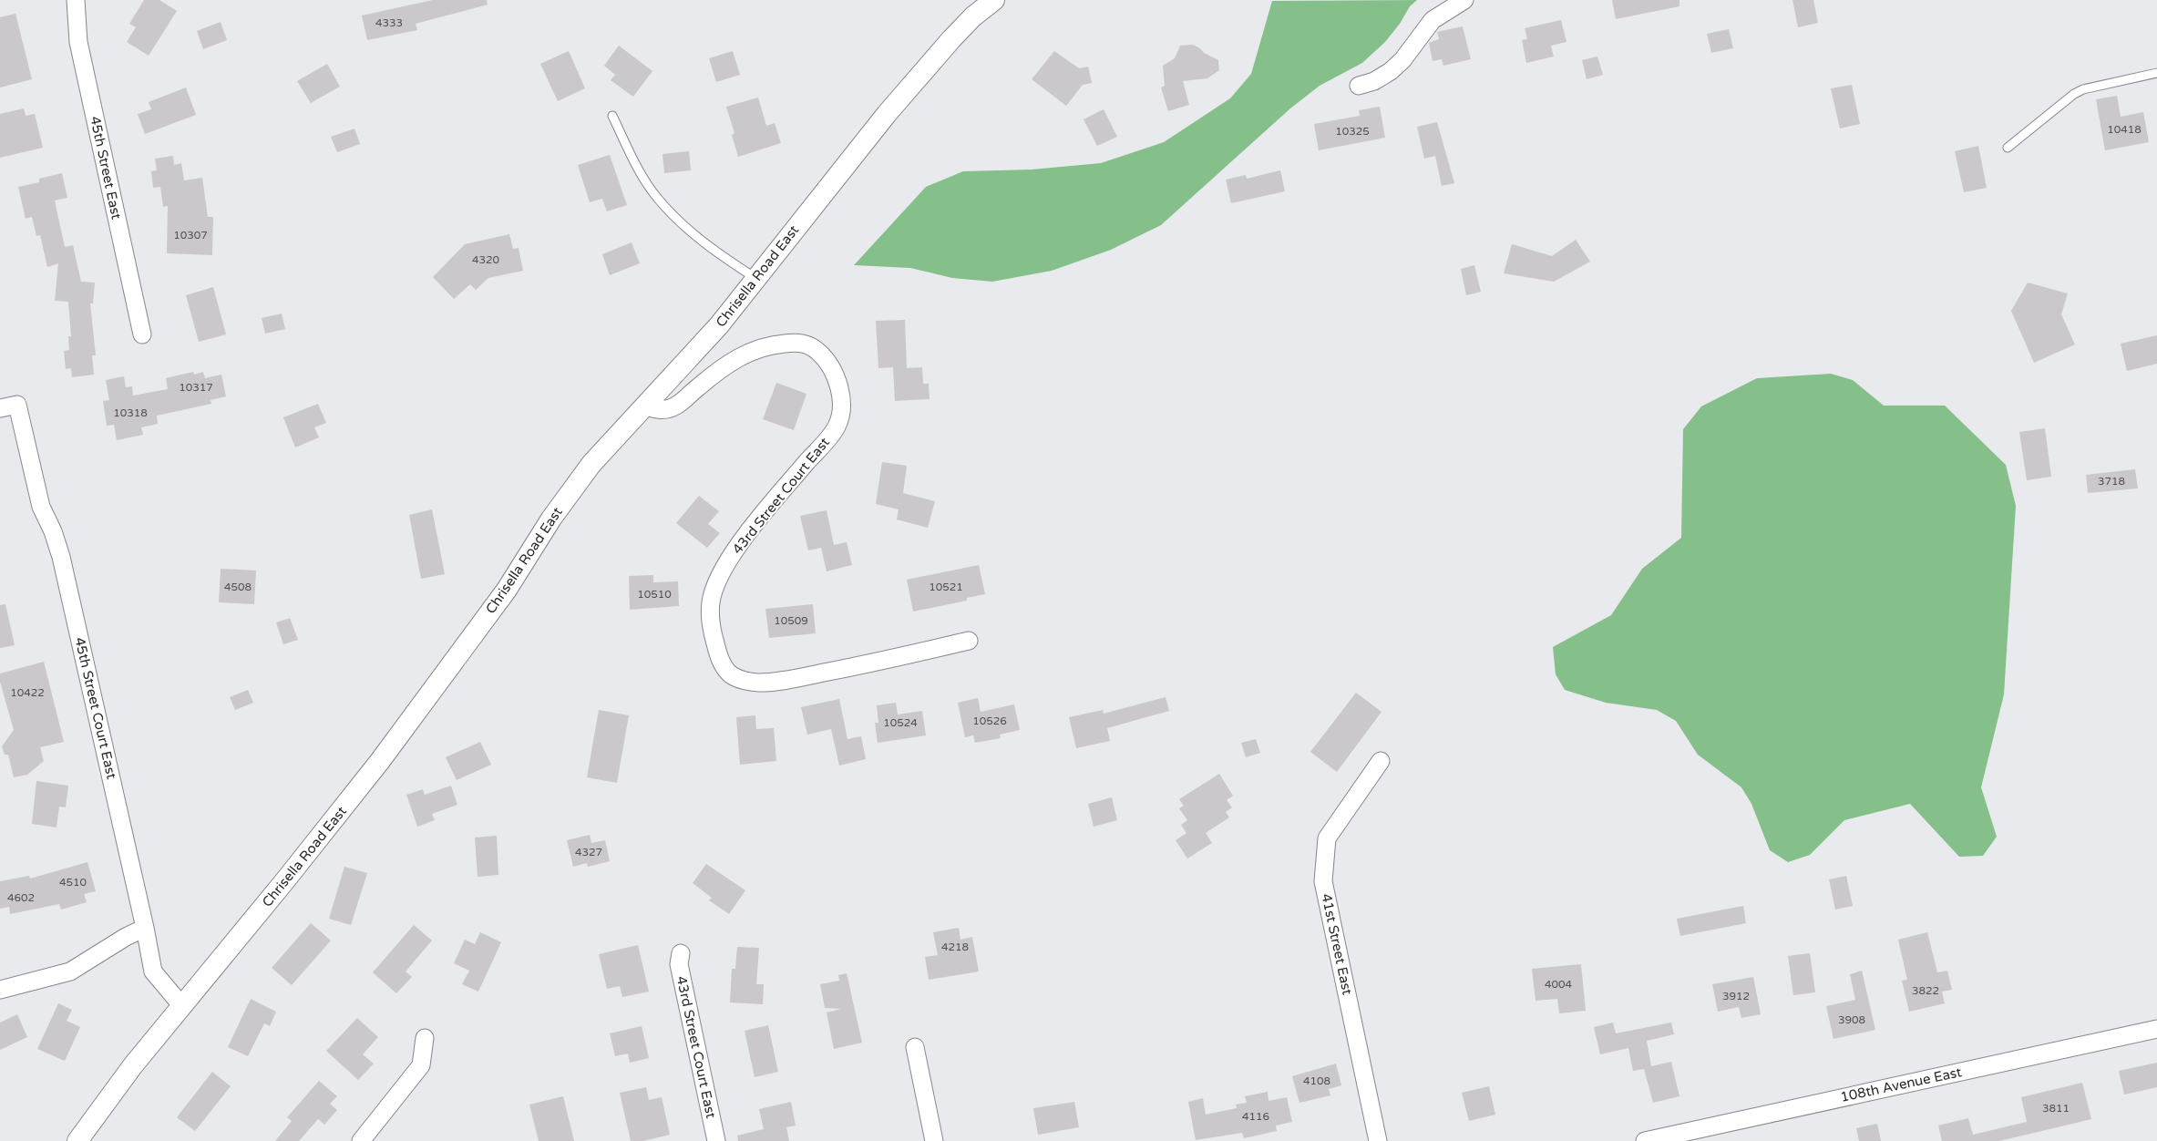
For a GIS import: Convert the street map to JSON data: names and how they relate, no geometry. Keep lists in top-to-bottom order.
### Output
{
  "streets": {
    "street": [
      "45th Street East",
      "Chrisella Road East",
      "43rd Street Court East",
      "45th Street Court East",
      "41st Street East",
      "108th Avenue East"
    ]
  },
  "crossings": [
    ["Chrisella Road East", "43rd Street Court East"],
    ["Chrisella Road East", "45th Street Court East"]
  ],
  "house_numbers": [
    "4333",
    "10418",
    "10325",
    "10307",
    "4320",
    "10317",
    "10318",
    "3718",
    "4508",
    "10521",
    "10510",
    "10509",
    "10422",
    "10526",
    "10524",
    "4327",
    "4510",
    "4602",
    "4218",
    "4004",
    "3822",
    "3912",
    "3908",
    "4108",
    "3811",
    "4116"
  ]
}
